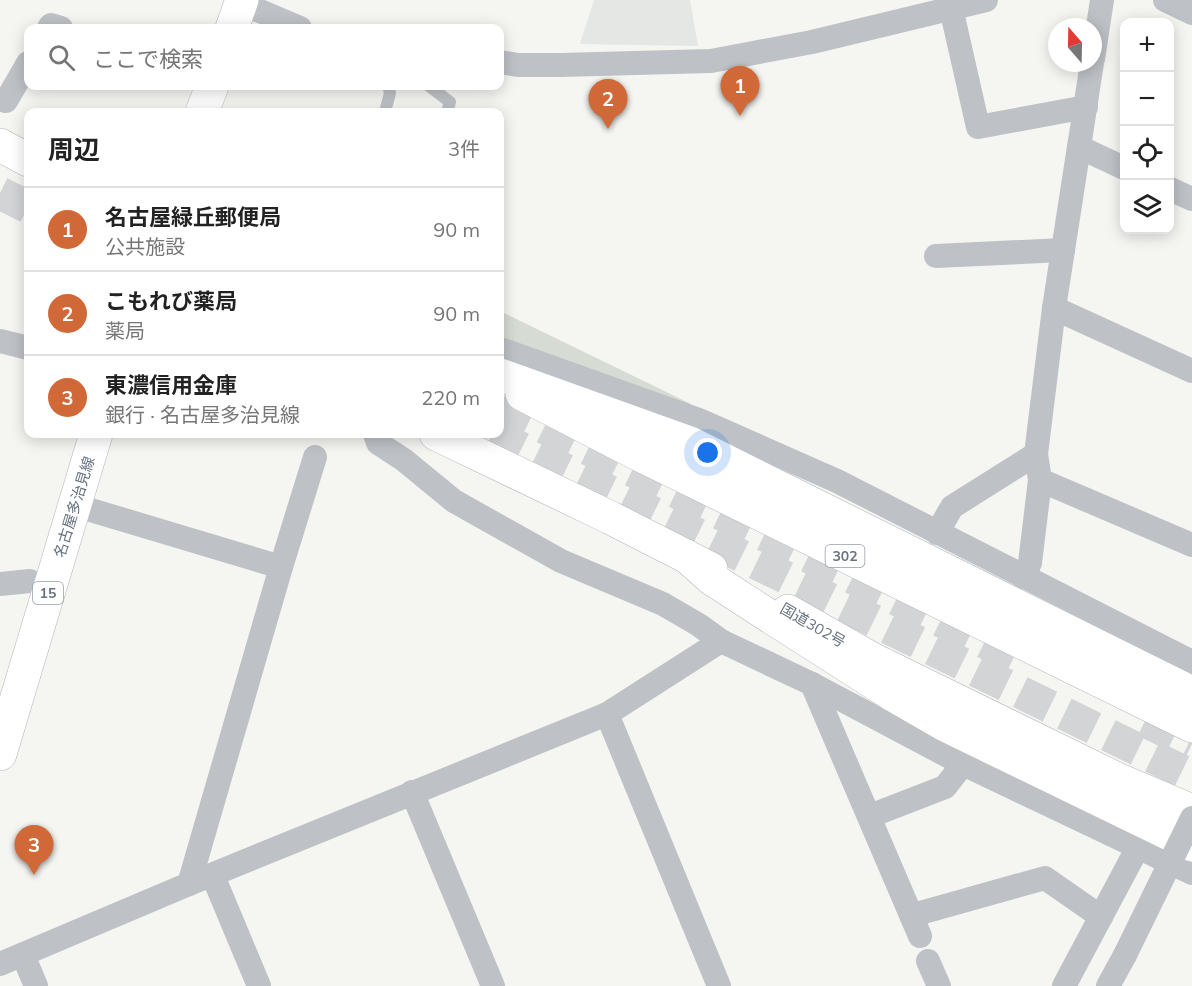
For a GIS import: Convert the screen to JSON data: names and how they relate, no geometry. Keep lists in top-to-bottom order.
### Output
{
  "streets": {
    "main road": [
      "名古屋多治見線",
      "302",
      "15",
      "国道302号"
    ]
  },
  "north": "top",
  "page": {
    "map_buttons": ["+", "−"],
    "search": "ここで検索",
    "pins": ["1", "2", "3"],
    "heading": ["周辺", "3件"],
    "list": [
      {
        "mark": "1",
        "name": "名古屋緑丘郵便局",
        "note": "公共施設",
        "value": "90 m"
      },
      {
        "mark": "2",
        "name": "こもれび薬局",
        "note": "薬局",
        "value": "90 m"
      },
      {
        "mark": "3",
        "name": "東濃信用金庫",
        "note": "銀行 · 名古屋多治見線",
        "value": "220 m"
      }
    ]
  }
}
